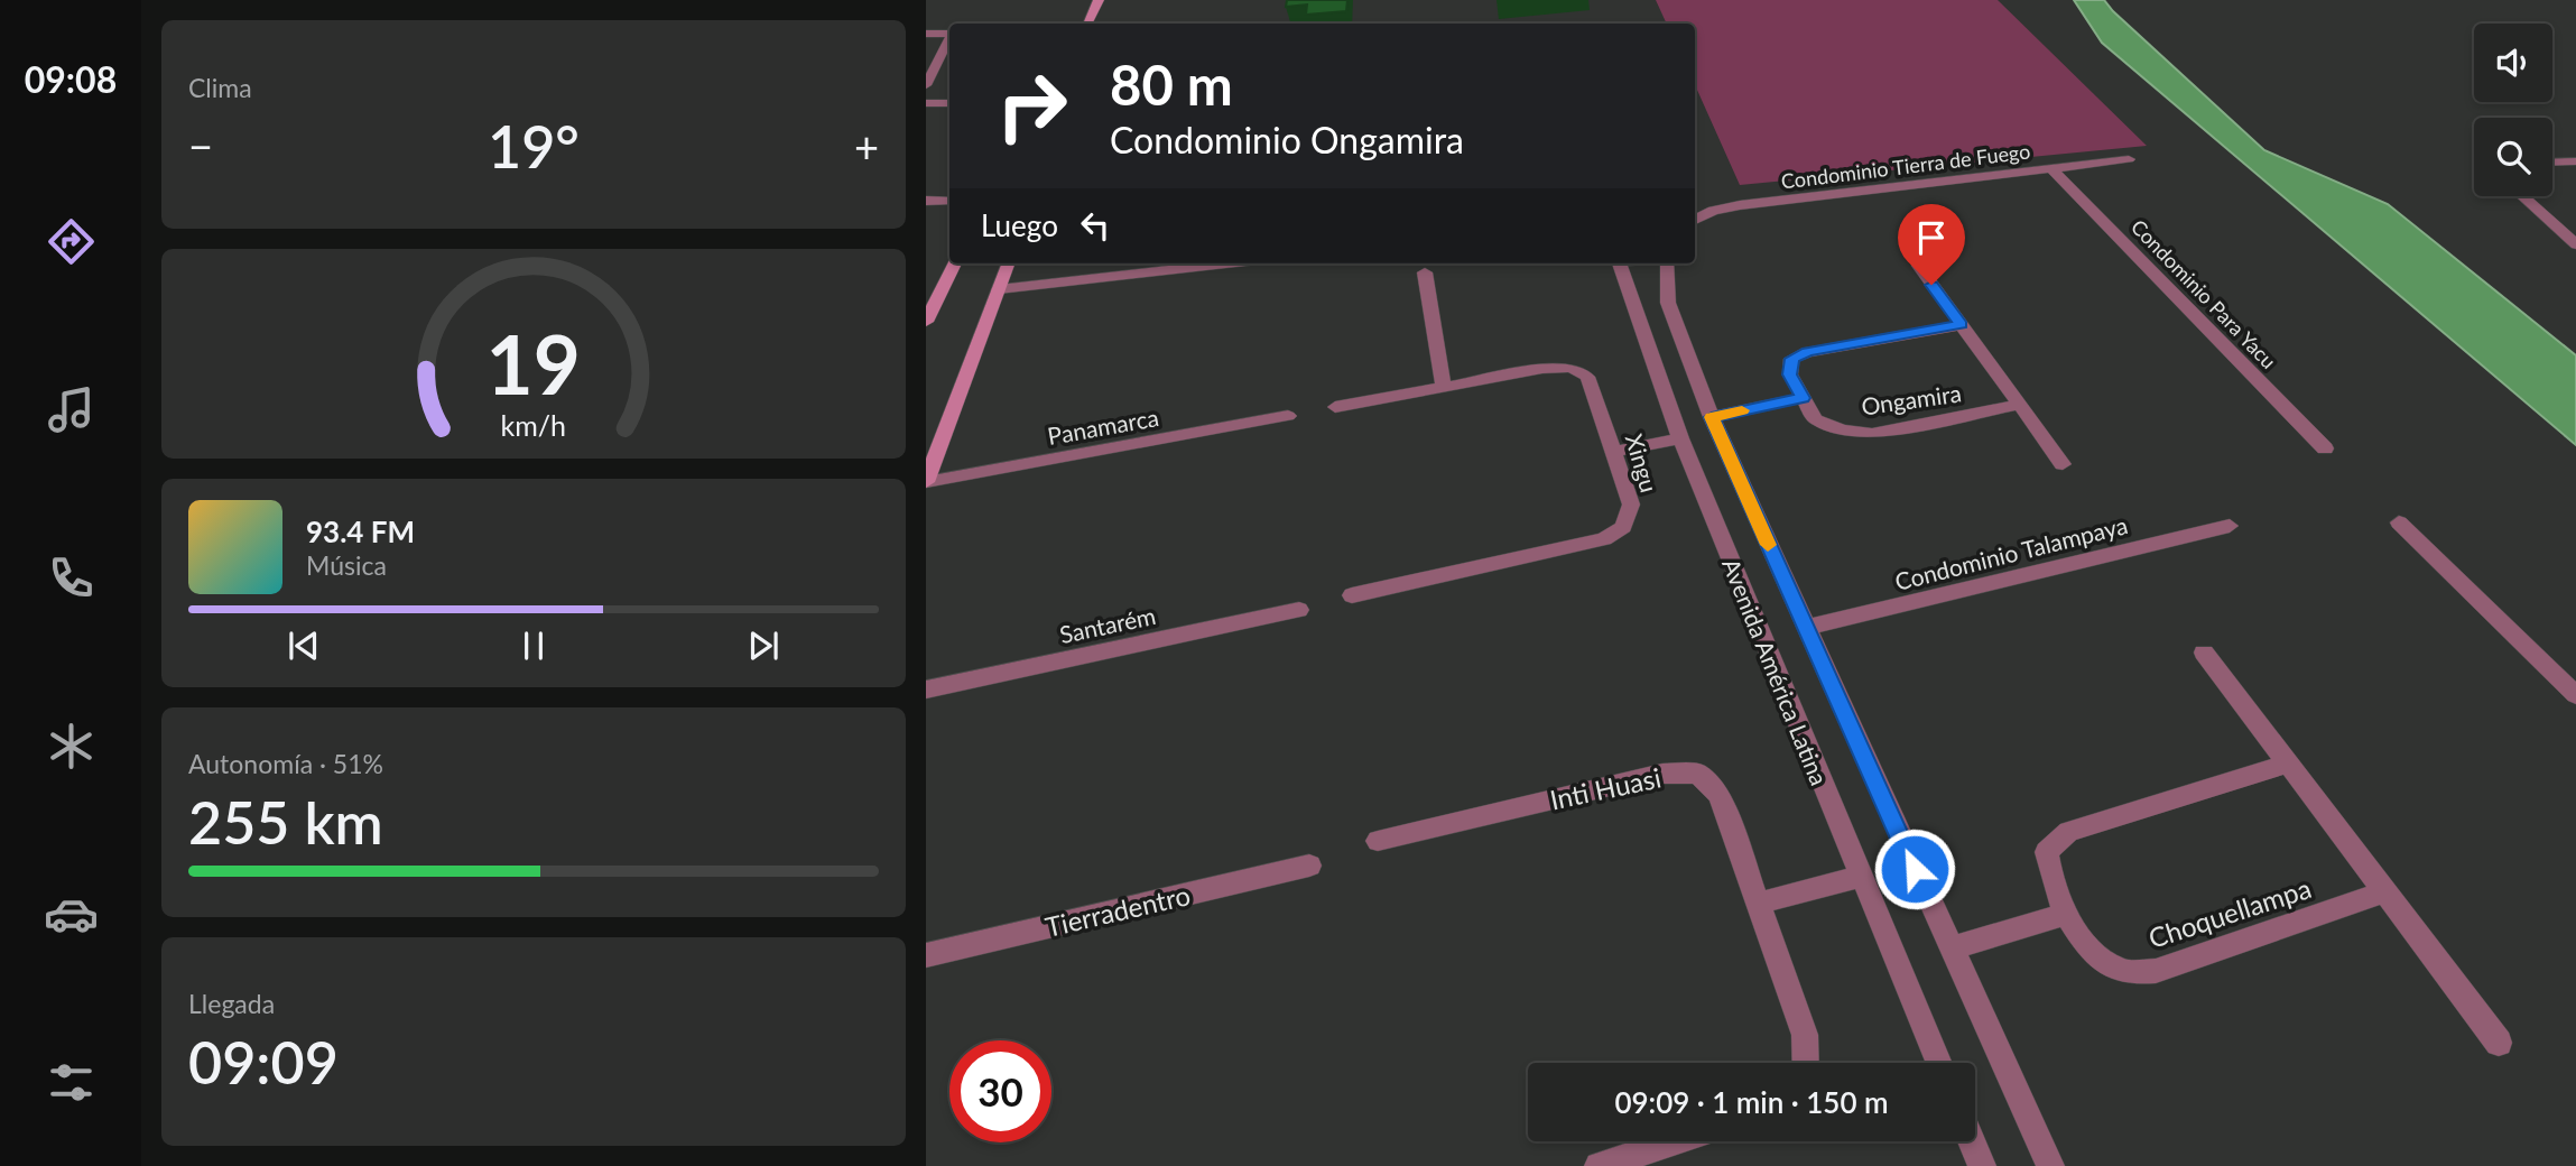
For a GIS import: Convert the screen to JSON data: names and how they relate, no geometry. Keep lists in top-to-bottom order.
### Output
{
  "streets": {
    "street": [
      "Condominio Tierra de Fuego",
      "Condominio Para Yacu",
      "Ongamira",
      "Panamarca",
      "Xingu",
      "Condominio Talampaya",
      "Santarém",
      "Avenida América Latina",
      "Inti Huasi",
      "Tierradentro",
      "Choquellampa"
    ]
  },
  "crossings": [
    ["Condominio Tierra de Fuego", "Condominio Para Yacu"],
    ["Condominio Talampaya", "Avenida América Latina"]
  ],
  "page": {
    "tabs": "09:08",
    "tile": [
      "Clima",
      ["Autonomía · 51%", "255 km"],
      ["Llegada", "09:09"]
    ],
    "turn": ["80 m", "Condominio Ongamira"],
    "heat": ["−", "19°", "+"],
    "then": "Luego",
    "song": ["93.4 FM", "Música"],
    "limit": "30",
    "trip": "09:09 · 1 min · 150 m",
    "gauge": ["19", "km/h"]
  }
}
